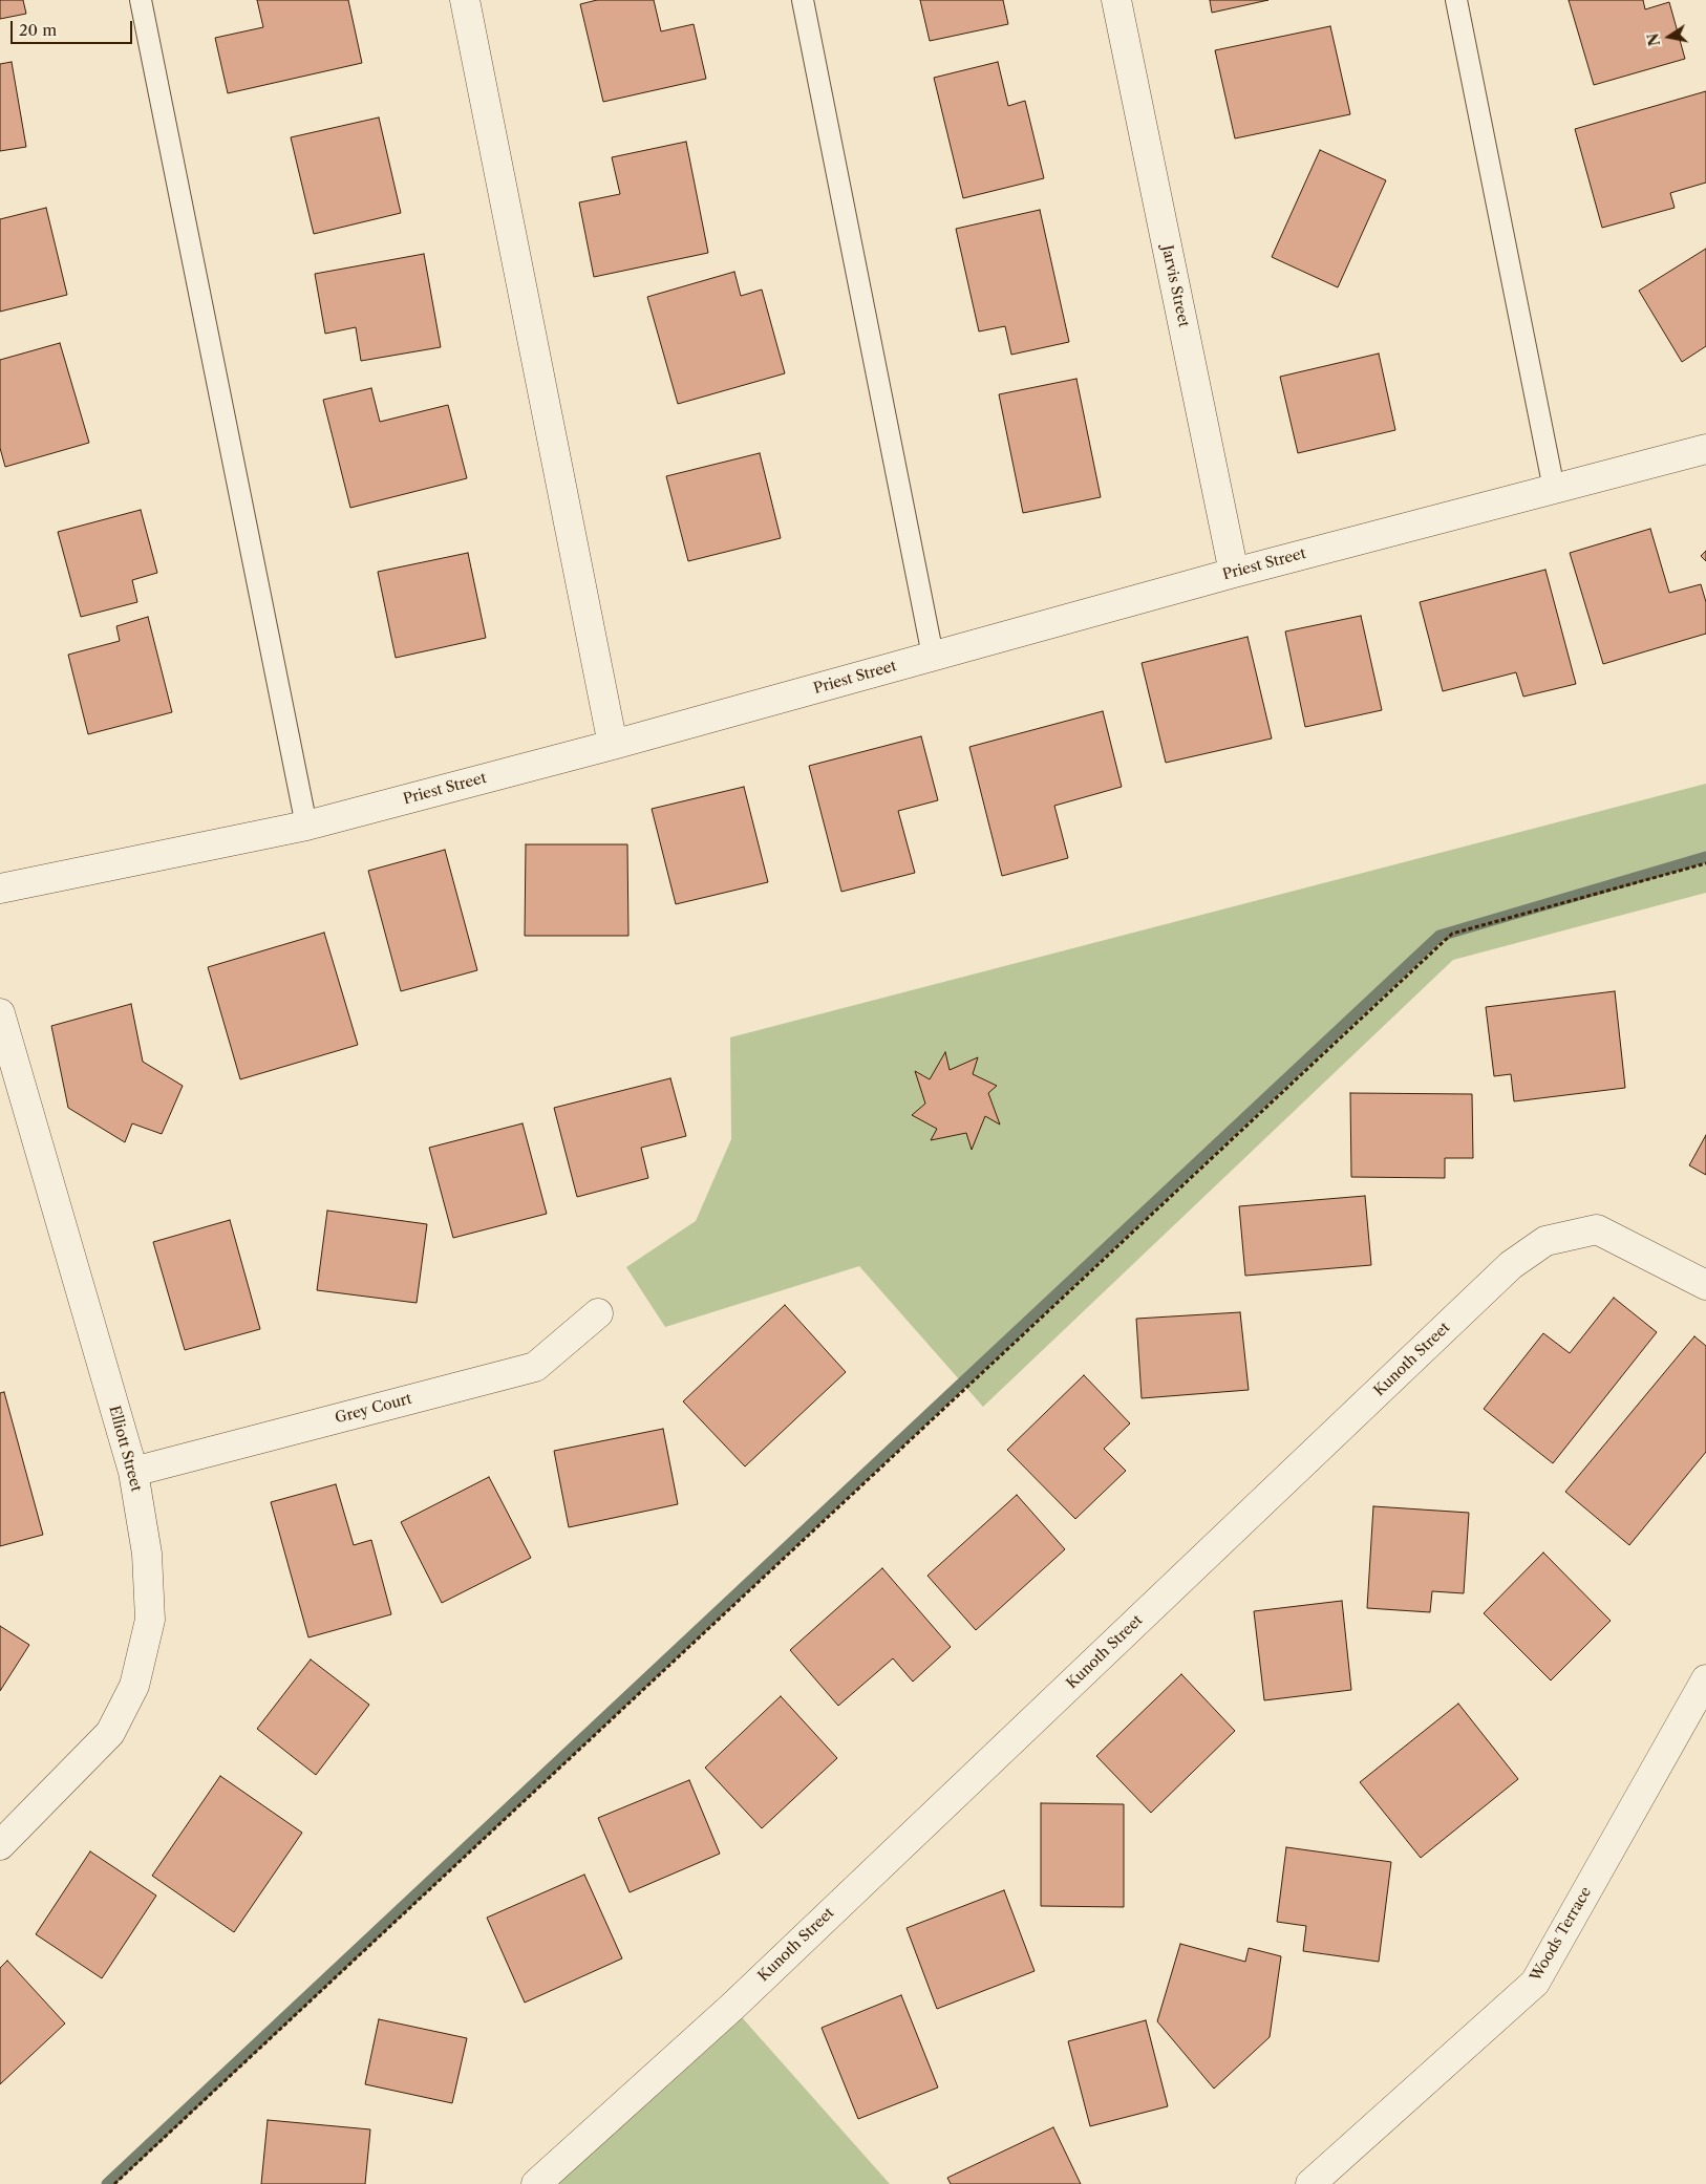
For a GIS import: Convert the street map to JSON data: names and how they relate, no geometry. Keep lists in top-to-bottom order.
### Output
{
  "streets": {
    "street": [
      "Jarvis Street",
      "Priest Street",
      "Kunoth Street",
      "Grey Court",
      "Elliott Street",
      "Woods Terrace"
    ]
  },
  "crossings": [
    ["Jarvis Street", "Priest Street"],
    ["Grey Court", "Elliott Street"]
  ],
  "scale_bar": "20 m",
  "north": "left"
}
